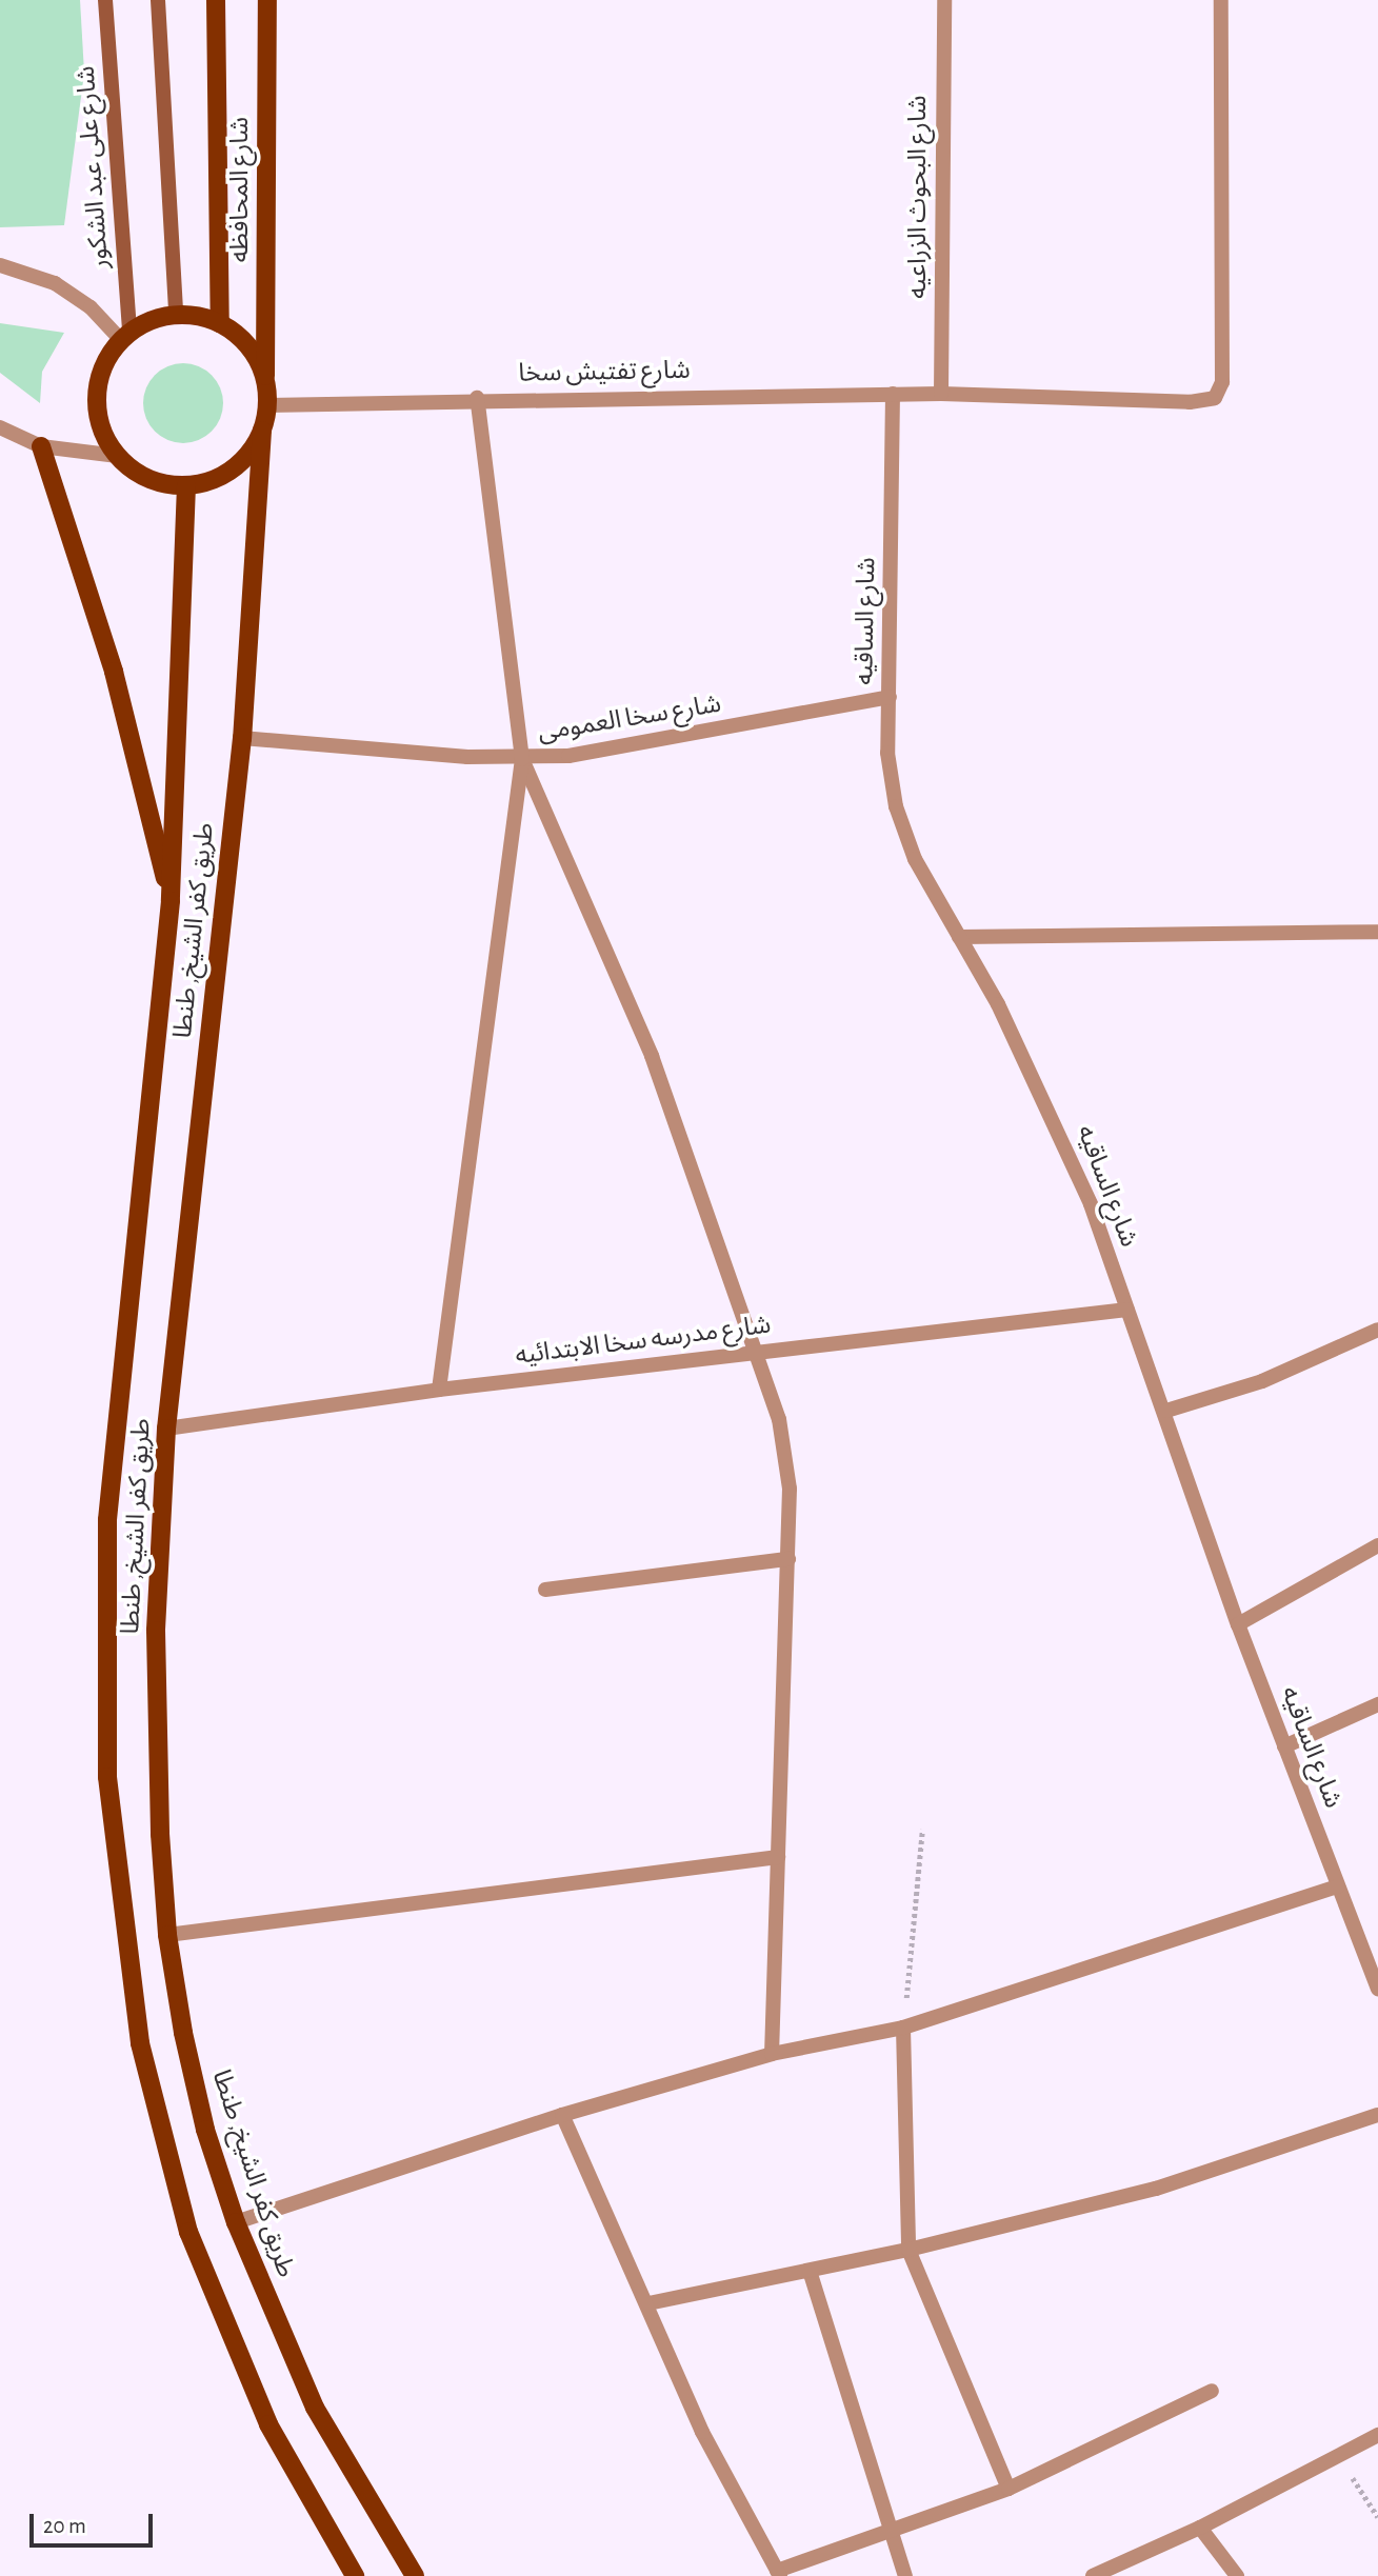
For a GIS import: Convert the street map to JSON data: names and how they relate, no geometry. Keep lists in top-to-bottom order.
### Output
{
  "streets": {
    "main road": ["شارع على عبد الشكور", "شارع المحافظه", "طريق كفر الشيخ, طنطا"],
    "street": [
      "شارع البحوث الزراعيه",
      "شارع تفتيش سخا",
      "شارع الساقيه",
      "شارع سخا العمومى",
      "شارع مدرسه سخا الابتدائيه"
    ]
  },
  "crossings": [
    ["شارع على عبد الشكور", "شارع المحافظه"],
    ["شارع على عبد الشكور", "شارع تفتيش سخا"],
    ["شارع على عبد الشكور", "طريق كفر الشيخ, طنطا"],
    ["شارع المحافظه", "شارع تفتيش سخا"],
    ["شارع المحافظه", "طريق كفر الشيخ, طنطا"],
    ["شارع البحوث الزراعيه", "شارع تفتيش سخا"],
    ["شارع تفتيش سخا", "شارع الساقيه"],
    ["شارع تفتيش سخا", "طريق كفر الشيخ, طنطا"],
    ["شارع الساقيه", "شارع سخا العمومى"],
    ["شارع الساقيه", "شارع مدرسه سخا الابتدائيه"],
    ["شارع سخا العمومى", "طريق كفر الشيخ, طنطا"],
    ["طريق كفر الشيخ, طنطا", "شارع مدرسه سخا الابتدائيه"]
  ],
  "scale_bar": "20 m"
}
